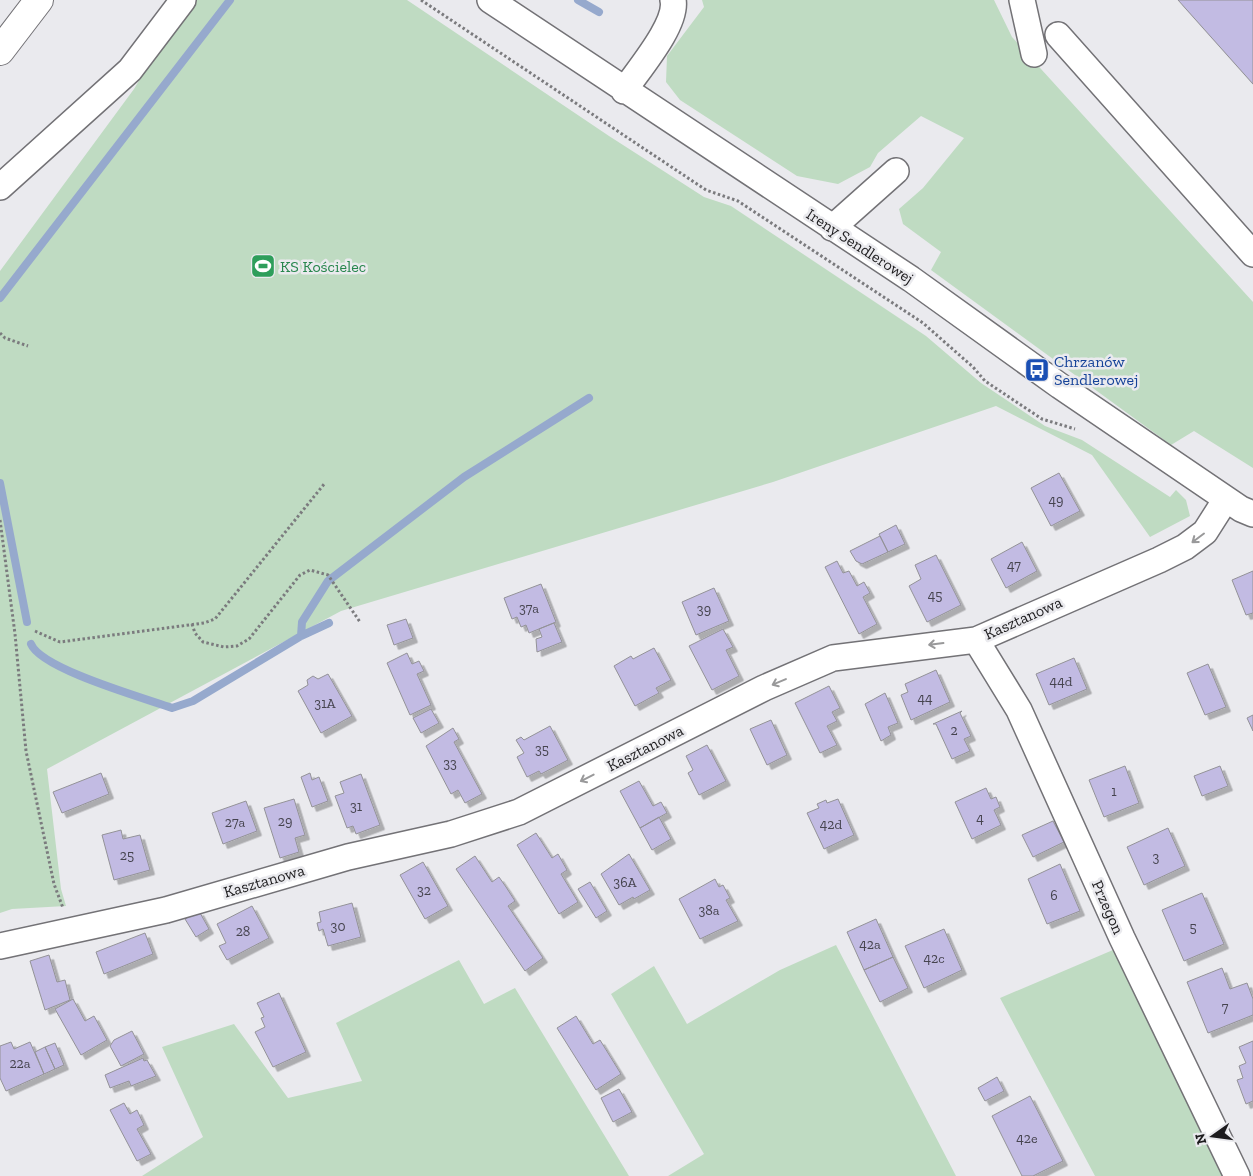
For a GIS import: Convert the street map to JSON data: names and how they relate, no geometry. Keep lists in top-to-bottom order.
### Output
{
  "streets": {
    "street": ["Ireny Sendlerowej", "Kasztanowa", "Przegon"]
  },
  "crossings": [
    ["Ireny Sendlerowej", "Kasztanowa"],
    ["Kasztanowa", "Przegon"]
  ],
  "one_way": ["Kasztanowa"],
  "places": {
    "sports": ["KS Kościelec"],
    "bus stop": ["Chrzanów Sendlerowej"]
  },
  "house_numbers": [
    "49",
    "47",
    "45",
    "37a",
    "39",
    "44d",
    "44",
    "31A",
    "2",
    "35",
    "33",
    "1",
    "31",
    "4",
    "29",
    "27a",
    "42d",
    "25",
    "3",
    "36A",
    "32",
    "6",
    "38a",
    "30",
    "5",
    "28",
    "42a",
    "42c",
    "7",
    "22a",
    "42e"
  ],
  "north": "left"
}
